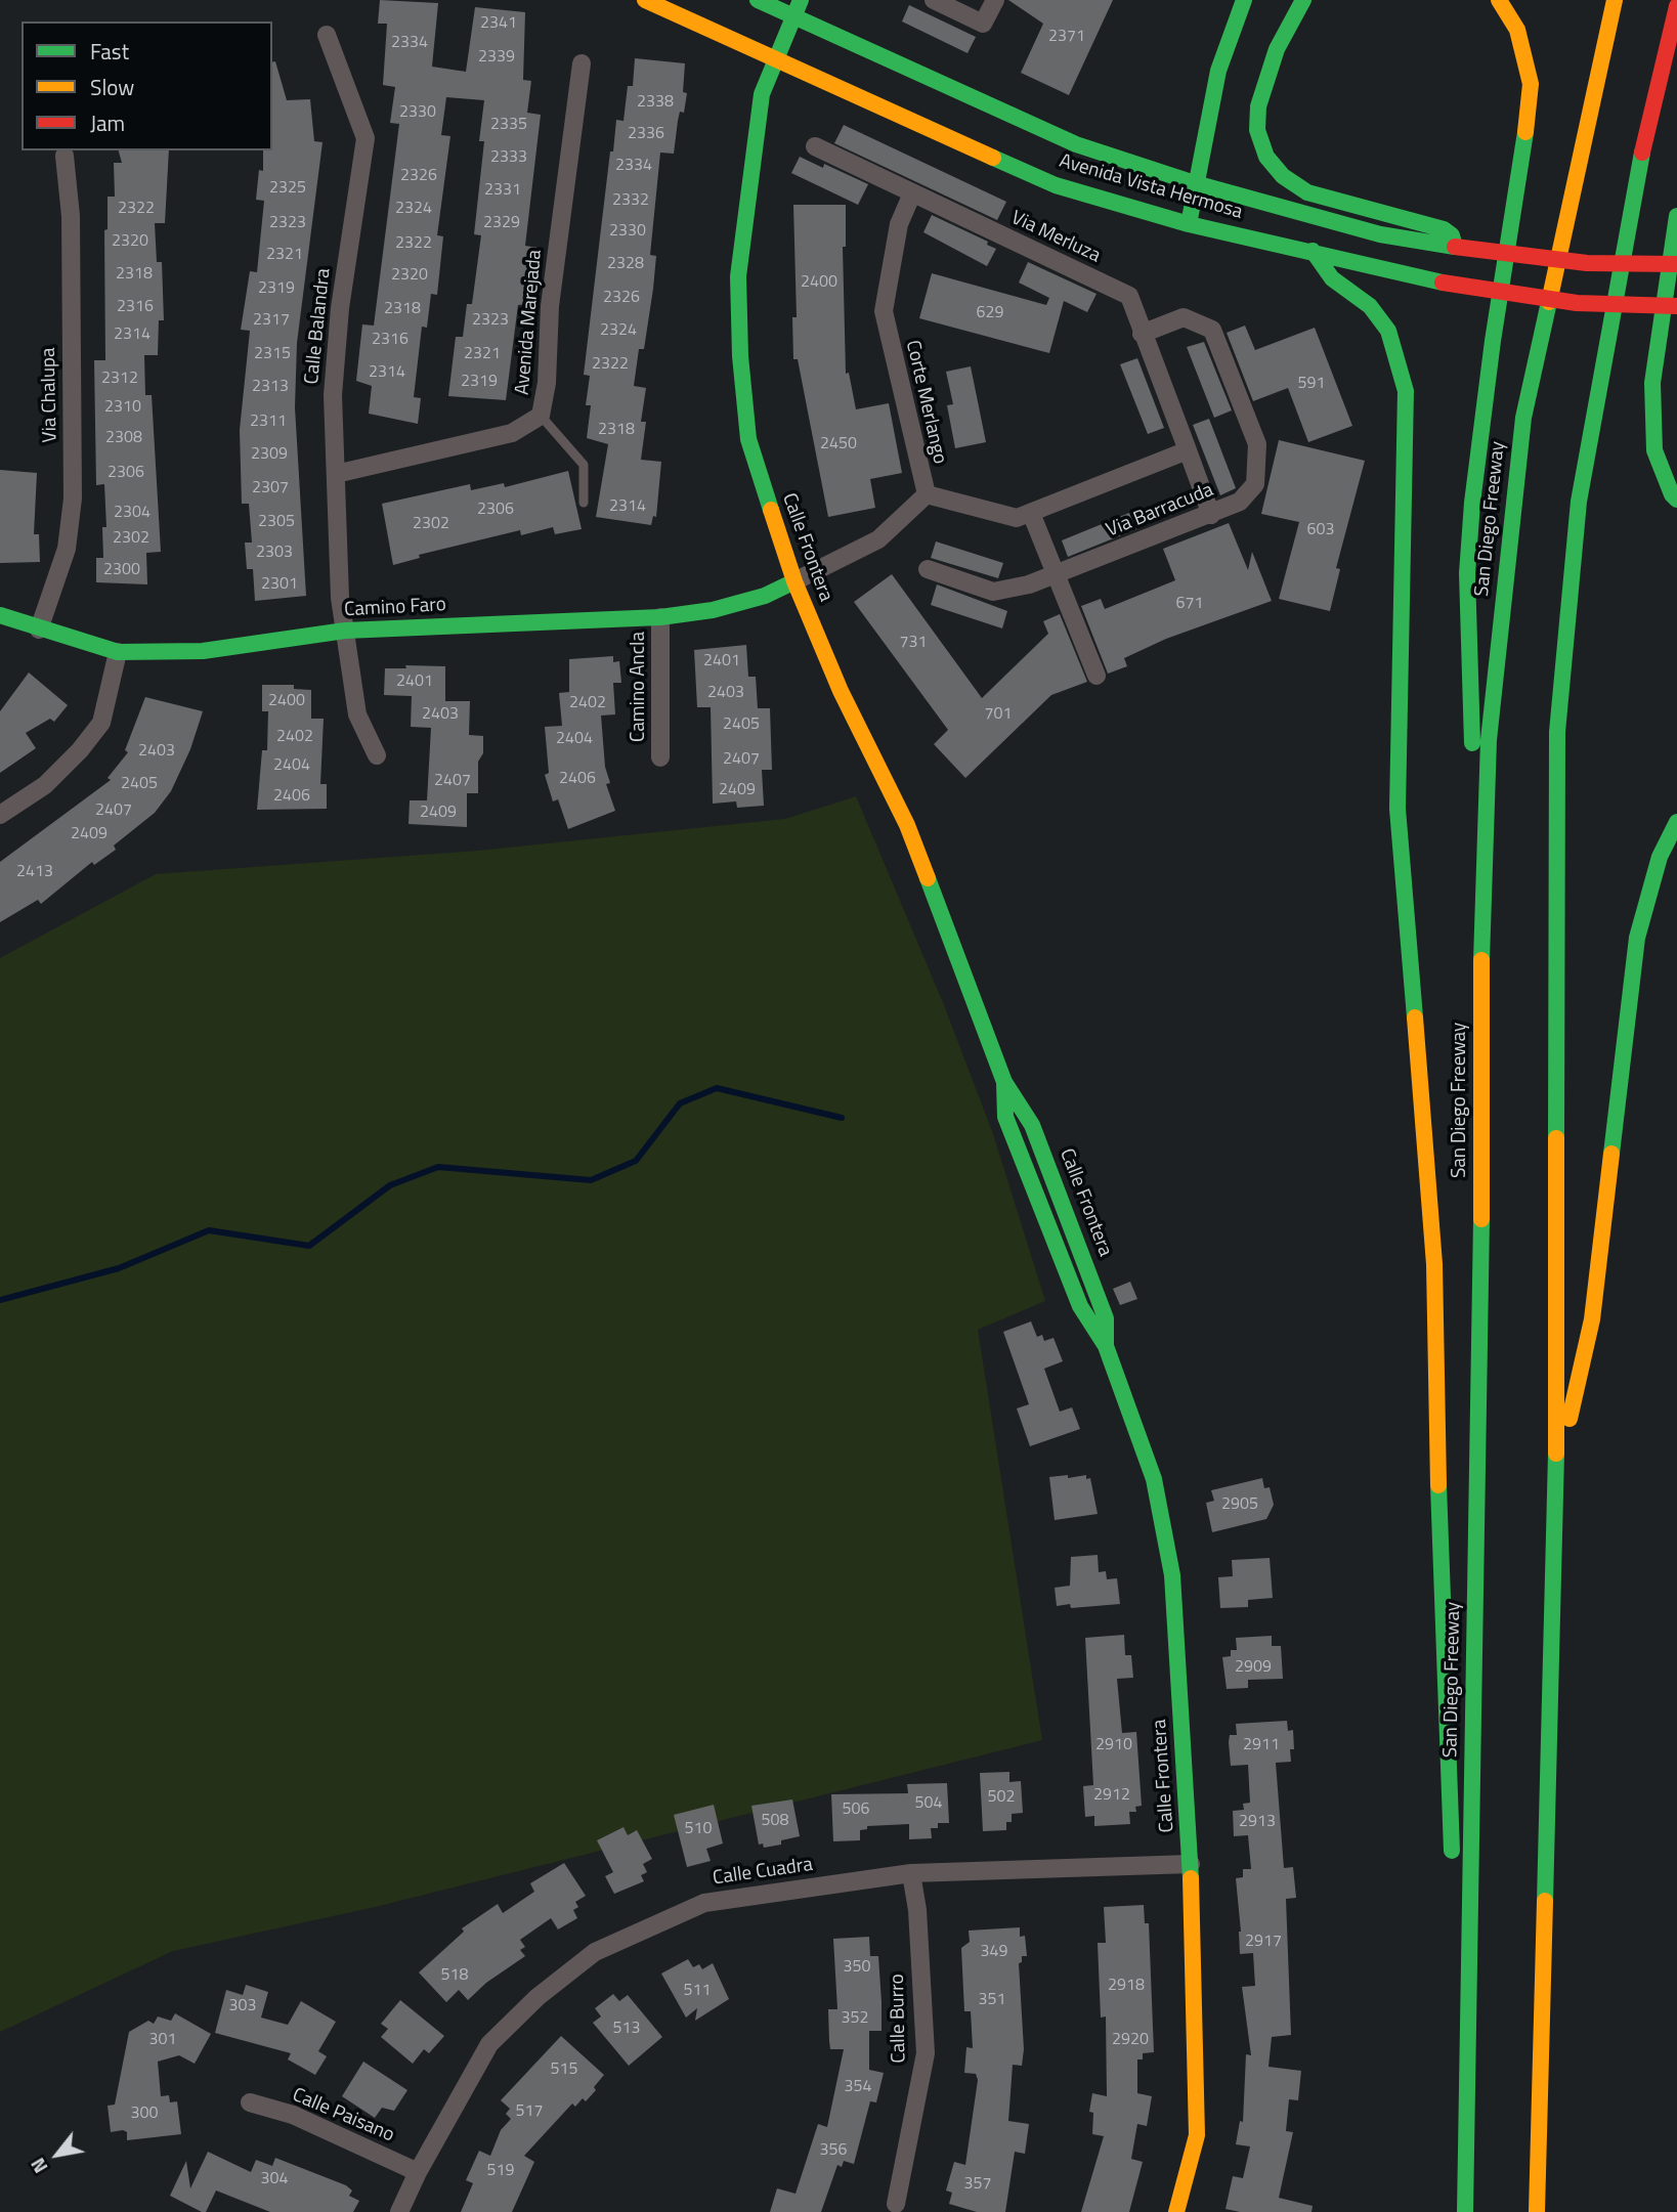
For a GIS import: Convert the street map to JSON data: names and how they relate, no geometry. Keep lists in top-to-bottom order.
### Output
{
  "streets": {
    "main road": [
      "Avenida Vista Hermosa",
      "San Diego Freeway",
      "Calle Frontera",
      "Camino Faro"
    ],
    "street": [
      "Via Merluza",
      "Avenida Marejada",
      "Calle Balandra",
      "Via Chalupa",
      "Corte Merlango",
      "Via Barracuda",
      "Camino Ancla",
      "Calle Cuadra",
      "Calle Burro",
      "Calle Paisano"
    ]
  },
  "crossings": [
    ["Avenida Vista Hermosa", "Calle Frontera"],
    ["Via Merluza", "Corte Merlango"],
    ["Via Merluza", "Via Barracuda"],
    ["Avenida Marejada", "Calle Balandra"],
    ["Calle Balandra", "Camino Faro"],
    ["Via Chalupa", "Camino Faro"],
    ["Calle Frontera", "Camino Faro"],
    ["Calle Frontera", "Calle Cuadra"],
    ["Camino Faro", "Camino Ancla"],
    ["Calle Cuadra", "Calle Burro"],
    ["Calle Cuadra", "Calle Paisano"]
  ],
  "house_numbers": [
    "2341",
    "2371",
    "2334",
    "2339",
    "2338",
    "2330",
    "2335",
    "2336",
    "2333",
    "2334",
    "2326",
    "2325",
    "2331",
    "2332",
    "2322",
    "2324",
    "2323",
    "2329",
    "2330",
    "2320",
    "2322",
    "2321",
    "2328",
    "2318",
    "2320",
    "2400",
    "2319",
    "2326",
    "2316",
    "2318",
    "629",
    "2317",
    "2323",
    "2324",
    "2314",
    "2316",
    "2315",
    "2321",
    "2322",
    "2314",
    "2312",
    "2319",
    "591",
    "2313",
    "2310",
    "2311",
    "2318",
    "2308",
    "2450",
    "2309",
    "2306",
    "2307",
    "2314",
    "2306",
    "2304",
    "2305",
    "2302",
    "603",
    "2302",
    "2303",
    "2300",
    "2301",
    "671",
    "731",
    "2401",
    "2401",
    "2403",
    "2400",
    "2402",
    "2403",
    "701",
    "2405",
    "2402",
    "2404",
    "2403",
    "2407",
    "2404",
    "2406",
    "2407",
    "2405",
    "2409",
    "2406",
    "2407",
    "2409",
    "2409",
    "2413",
    "2905",
    "2909",
    "2910",
    "2911",
    "2912",
    "502",
    "504",
    "506",
    "508",
    "2913",
    "510",
    "2917",
    "349",
    "350",
    "518",
    "2918",
    "511",
    "351",
    "303",
    "352",
    "513",
    "301",
    "2920",
    "515",
    "354",
    "517",
    "300",
    "356",
    "519",
    "304",
    "357"
  ],
  "legend": ["Fast", "Slow", "Jam"],
  "north": "bottom left"
}
